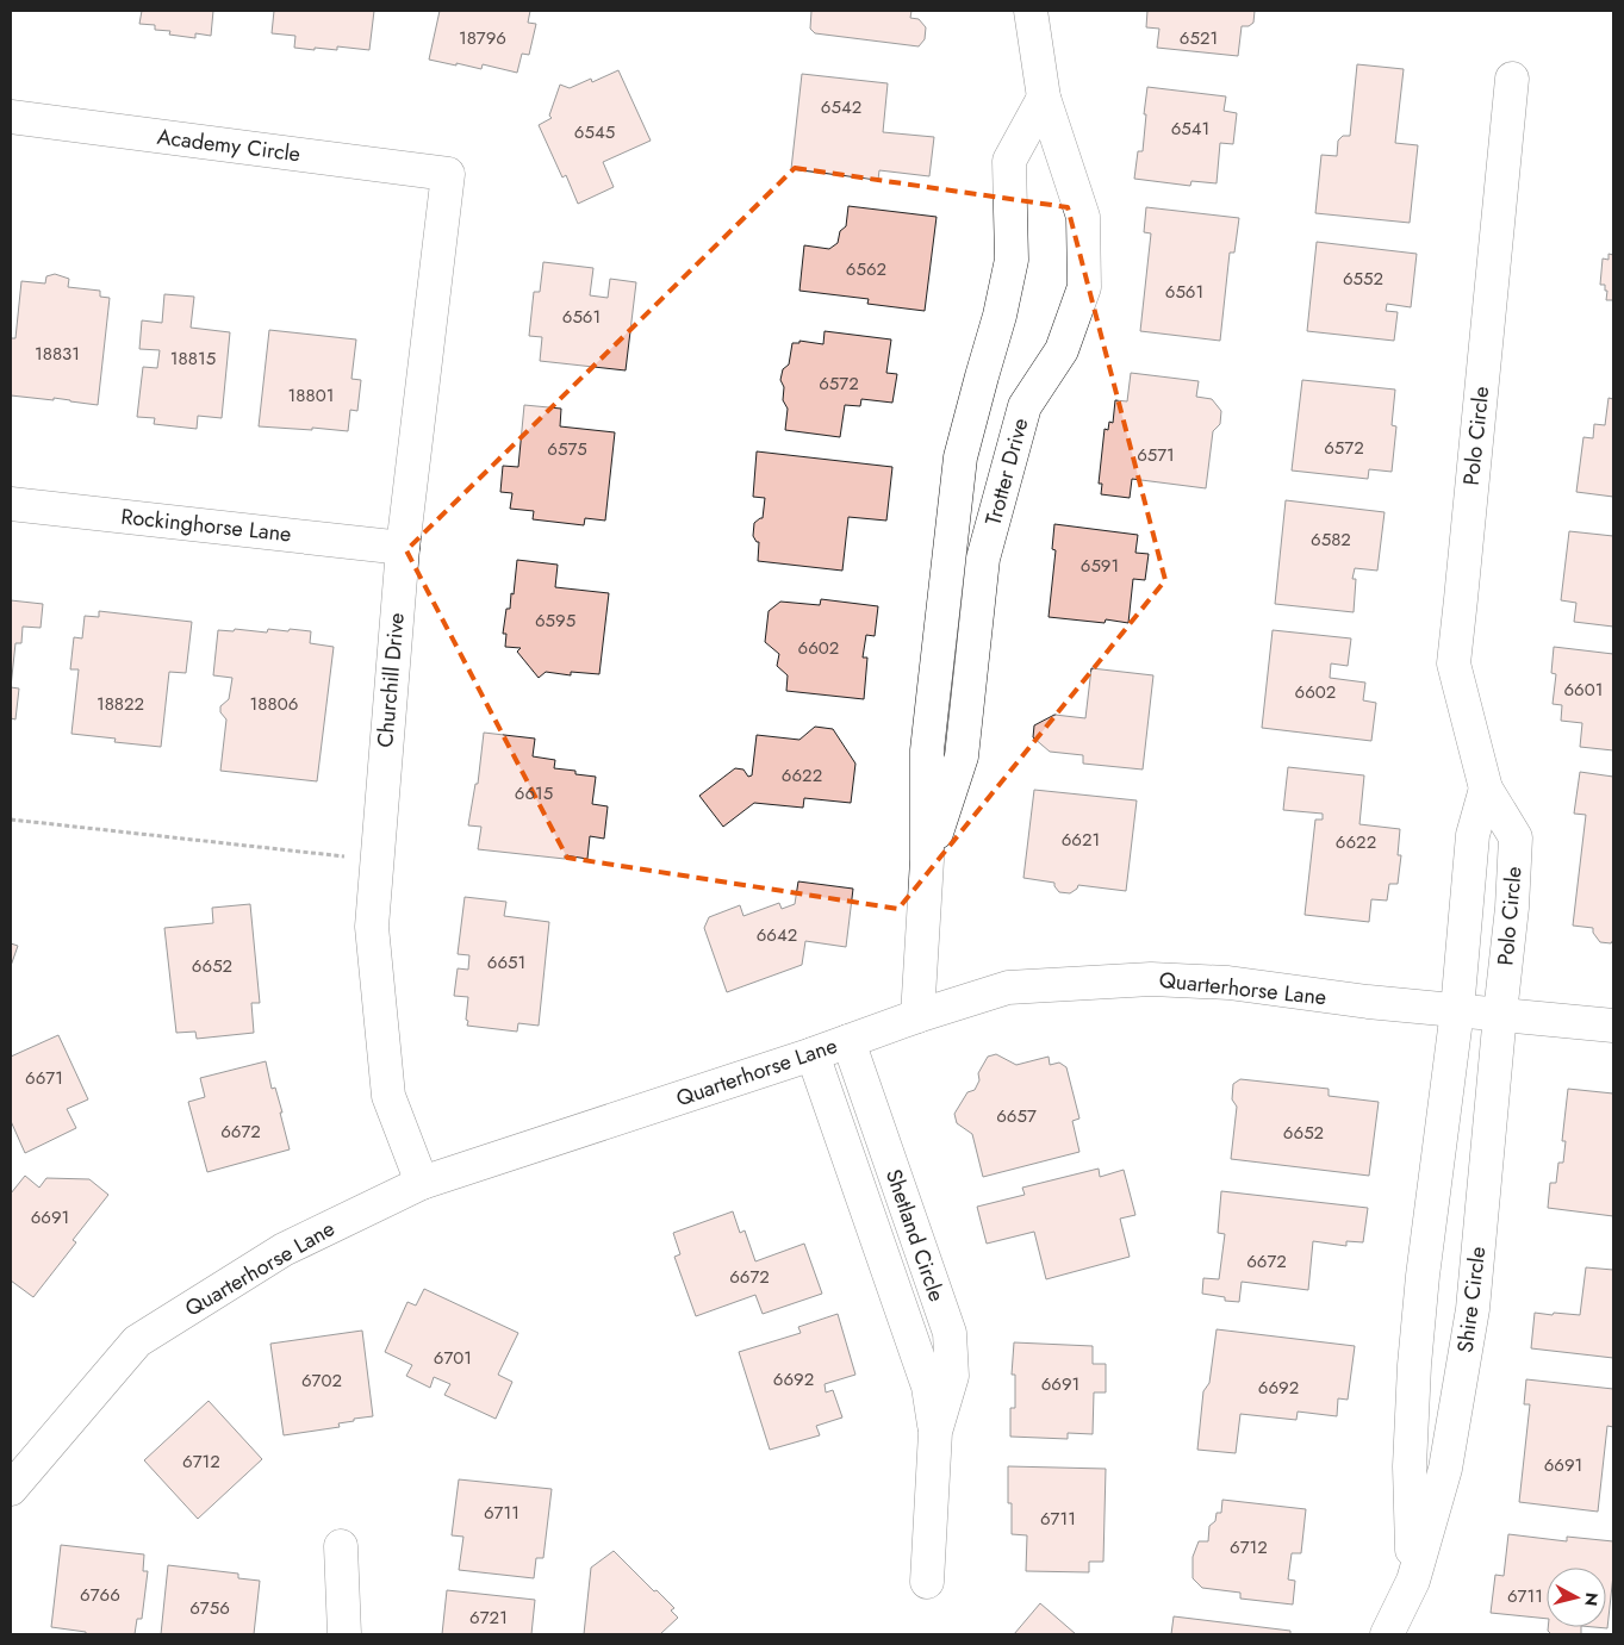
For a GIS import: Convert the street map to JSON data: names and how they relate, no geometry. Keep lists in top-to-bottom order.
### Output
{
  "streets": {
    "street": [
      "Academy Circle",
      "Polo Circle",
      "Trotter Drive",
      "Rockinghorse Lane",
      "Churchill Drive",
      "Quarterhorse Lane",
      "Shetland Circle",
      "Shire Circle"
    ]
  },
  "crossings": [
    ["Academy Circle", "Churchill Drive"],
    ["Polo Circle", "Quarterhorse Lane"],
    ["Polo Circle", "Shire Circle"],
    ["Trotter Drive", "Quarterhorse Lane"],
    ["Rockinghorse Lane", "Churchill Drive"],
    ["Churchill Drive", "Quarterhorse Lane"],
    ["Quarterhorse Lane", "Shetland Circle"],
    ["Quarterhorse Lane", "Shire Circle"]
  ],
  "house_numbers": [
    "18796",
    "6521",
    "6542",
    "6541",
    "6545",
    "6562",
    "6552",
    "6561",
    "6561",
    "18831",
    "18815",
    "6572",
    "18801",
    "6572",
    "6575",
    "6571",
    "6582",
    "6591",
    "6595",
    "6602",
    "6601",
    "6602",
    "18822",
    "18806",
    "6622",
    "6615",
    "6621",
    "6622",
    "6642",
    "6651",
    "6652",
    "6671",
    "6657",
    "6672",
    "6652",
    "6691",
    "6672",
    "6672",
    "6701",
    "6692",
    "6702",
    "6691",
    "6692",
    "6712",
    "6691",
    "6711",
    "6711",
    "6712",
    "6766",
    "6711",
    "6756",
    "6721"
  ],
  "north": "right"
}
